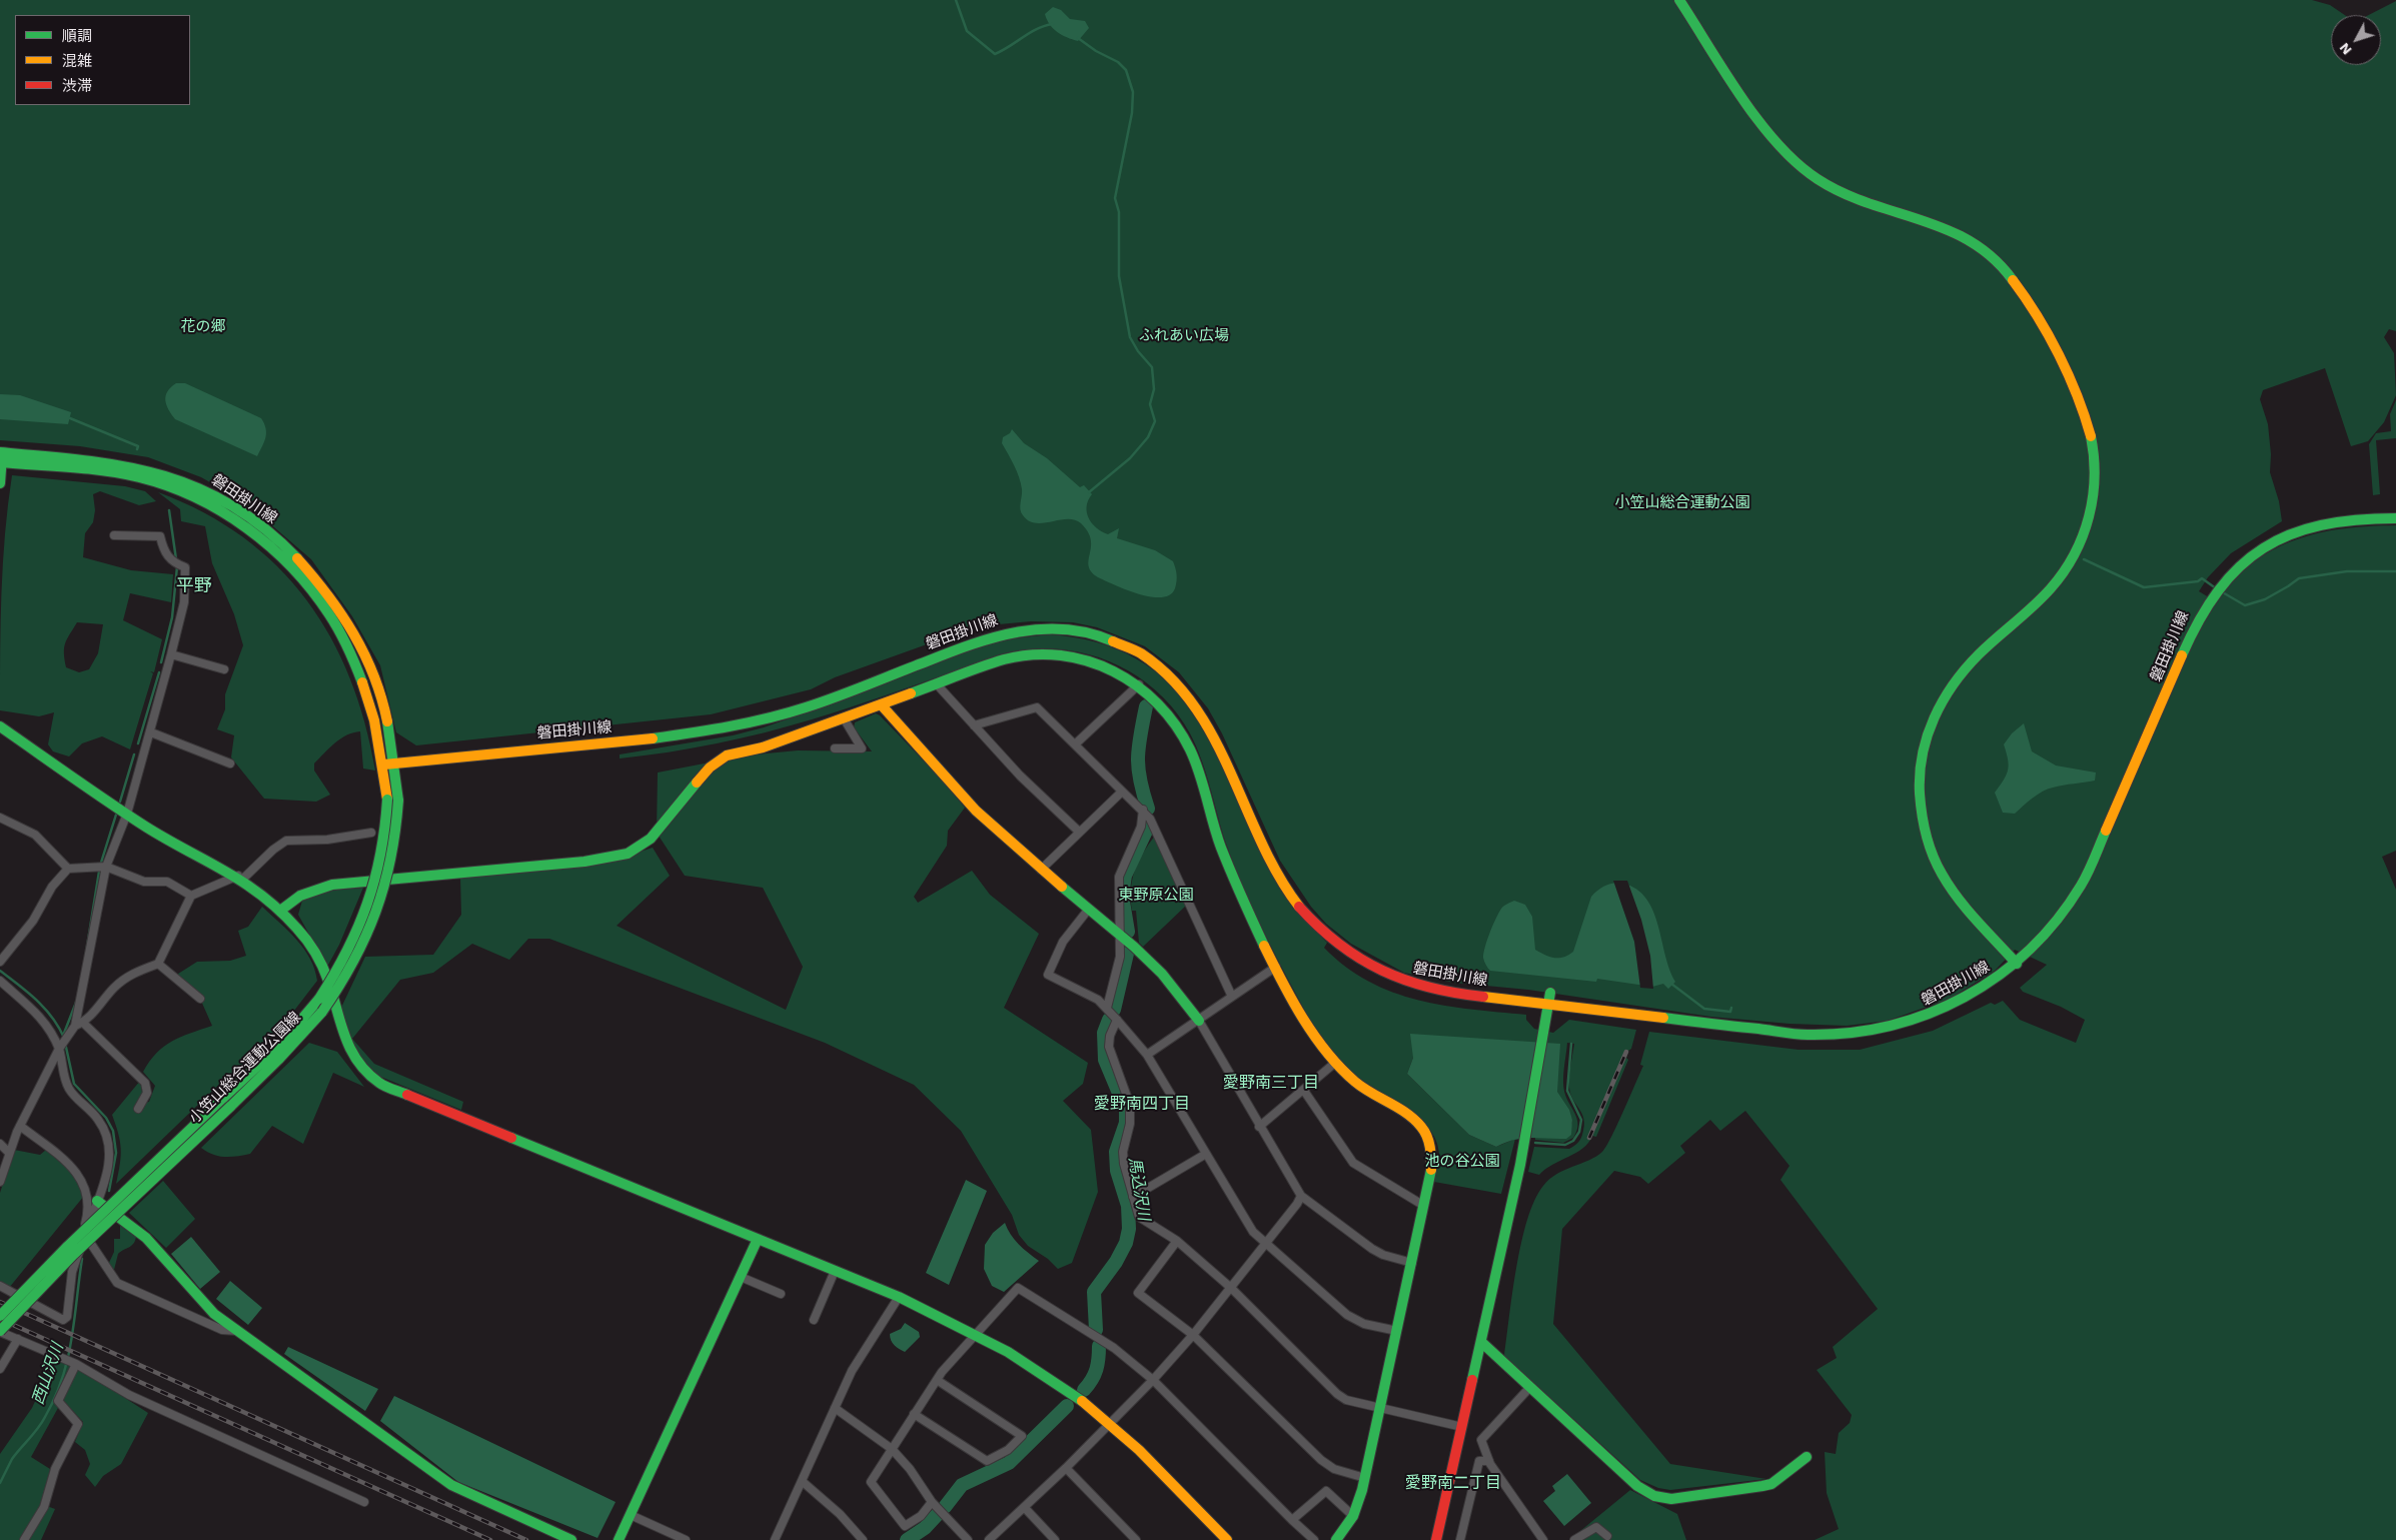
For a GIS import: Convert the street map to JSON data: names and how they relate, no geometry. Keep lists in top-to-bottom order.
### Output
{
  "streets": {
    "street": ["磐田掛川線", "小笠山総合運動公園線"]
  },
  "crossings": [
    ["磐田掛川線", "小笠山総合運動公園線"]
  ],
  "districts": [
    "平野",
    "愛野南三丁目",
    "愛野南四丁目",
    "愛野南二丁目"
  ],
  "water": ["馬込沢川", "西山沢川"],
  "parks": [
    "花の郷",
    "ふれあい広場",
    "小笠山総合運動公園",
    "東野原公園",
    "池の谷公園"
  ],
  "legend": ["順調", "混雑", "渋滞"],
  "north": "bottom left"
}
